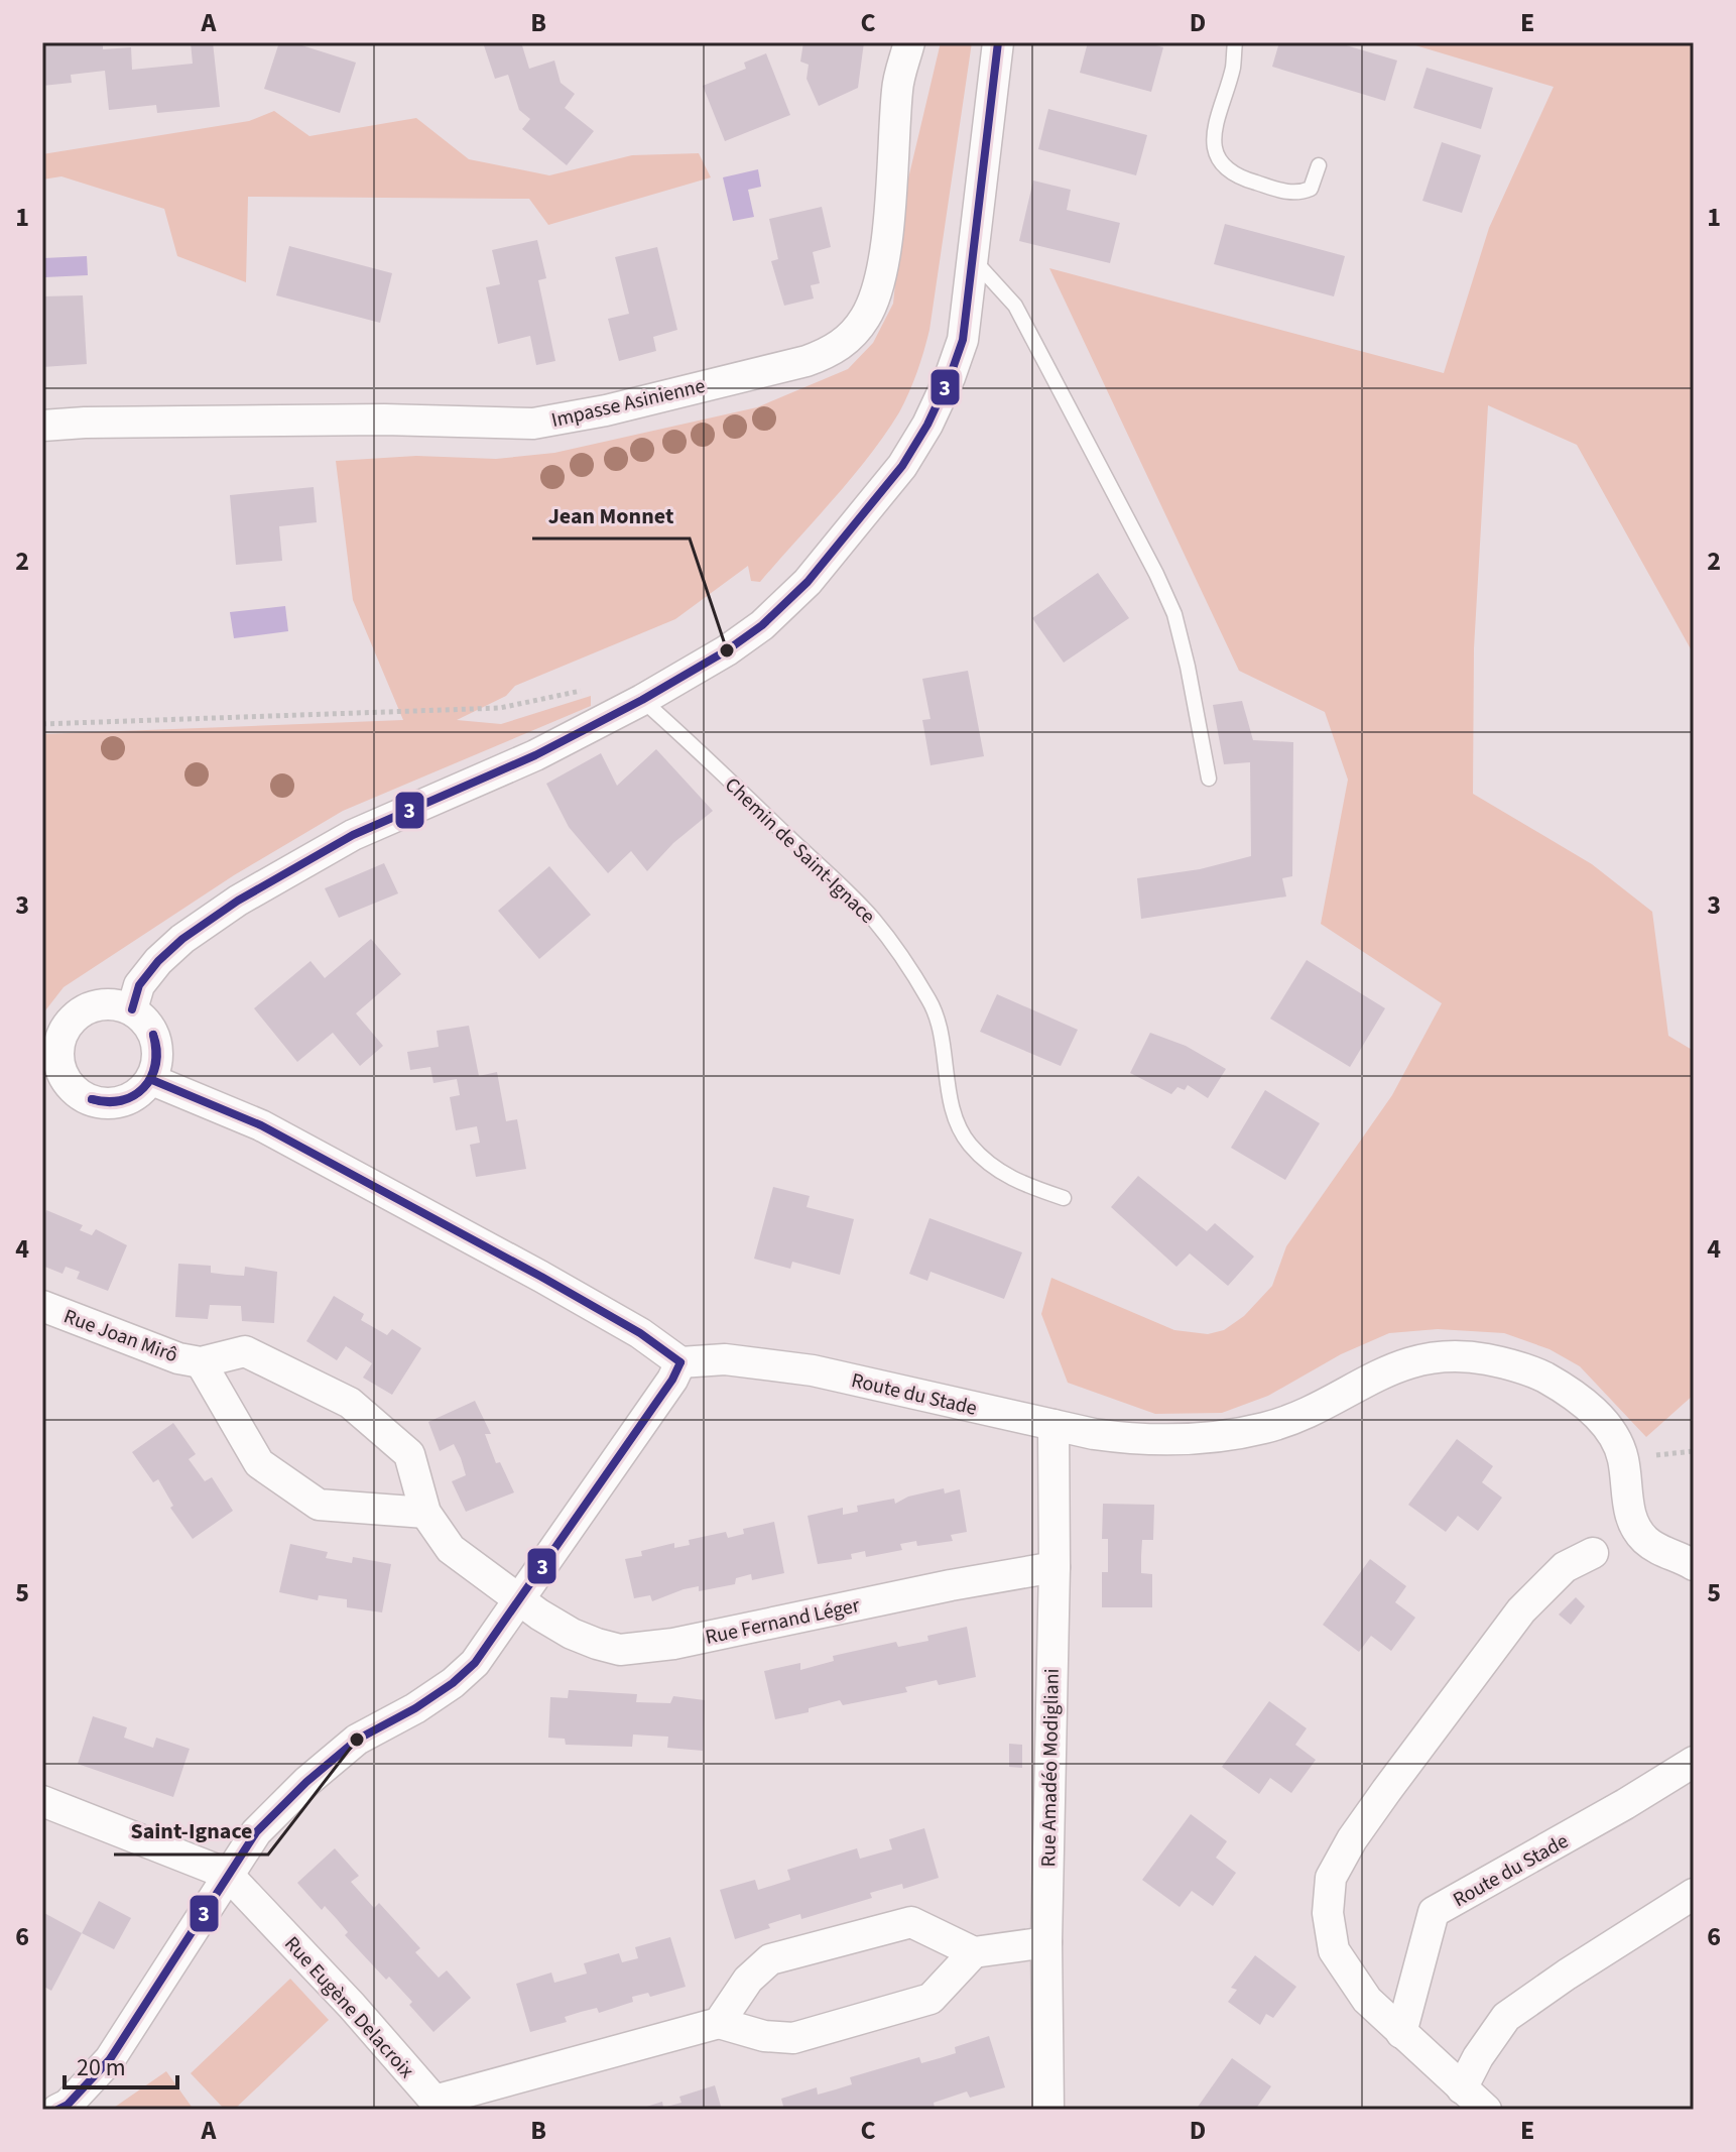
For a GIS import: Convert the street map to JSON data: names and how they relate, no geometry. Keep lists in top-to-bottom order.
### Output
{
  "streets": {
    "street": [
      "Impasse Asinienne",
      "Rue Joan Mirô",
      "Route du Stade",
      "Rue Fernand Léger",
      "Rue Amadéo Modigliani",
      "Rue Eugène Delacroix"
    ],
    "lane": ["Chemin de Saint-Ignace"]
  },
  "crossings": [
    ["Rue Joan Mirô", "Rue Fernand Léger"],
    ["Route du Stade", "Rue Amadéo Modigliani"],
    ["Rue Fernand Léger", "Rue Amadéo Modigliani"]
  ],
  "places": ["Jean Monnet", "Saint-Ignace"],
  "lines": ["transit line 3"],
  "scale_bar": "20 m",
  "grid": {
    "columns": [
      "A",
      "B",
      "C",
      "D",
      "E"
    ],
    "rows": [
      "1",
      "2",
      "3",
      "4",
      "5",
      "6"
    ]
  }
}
